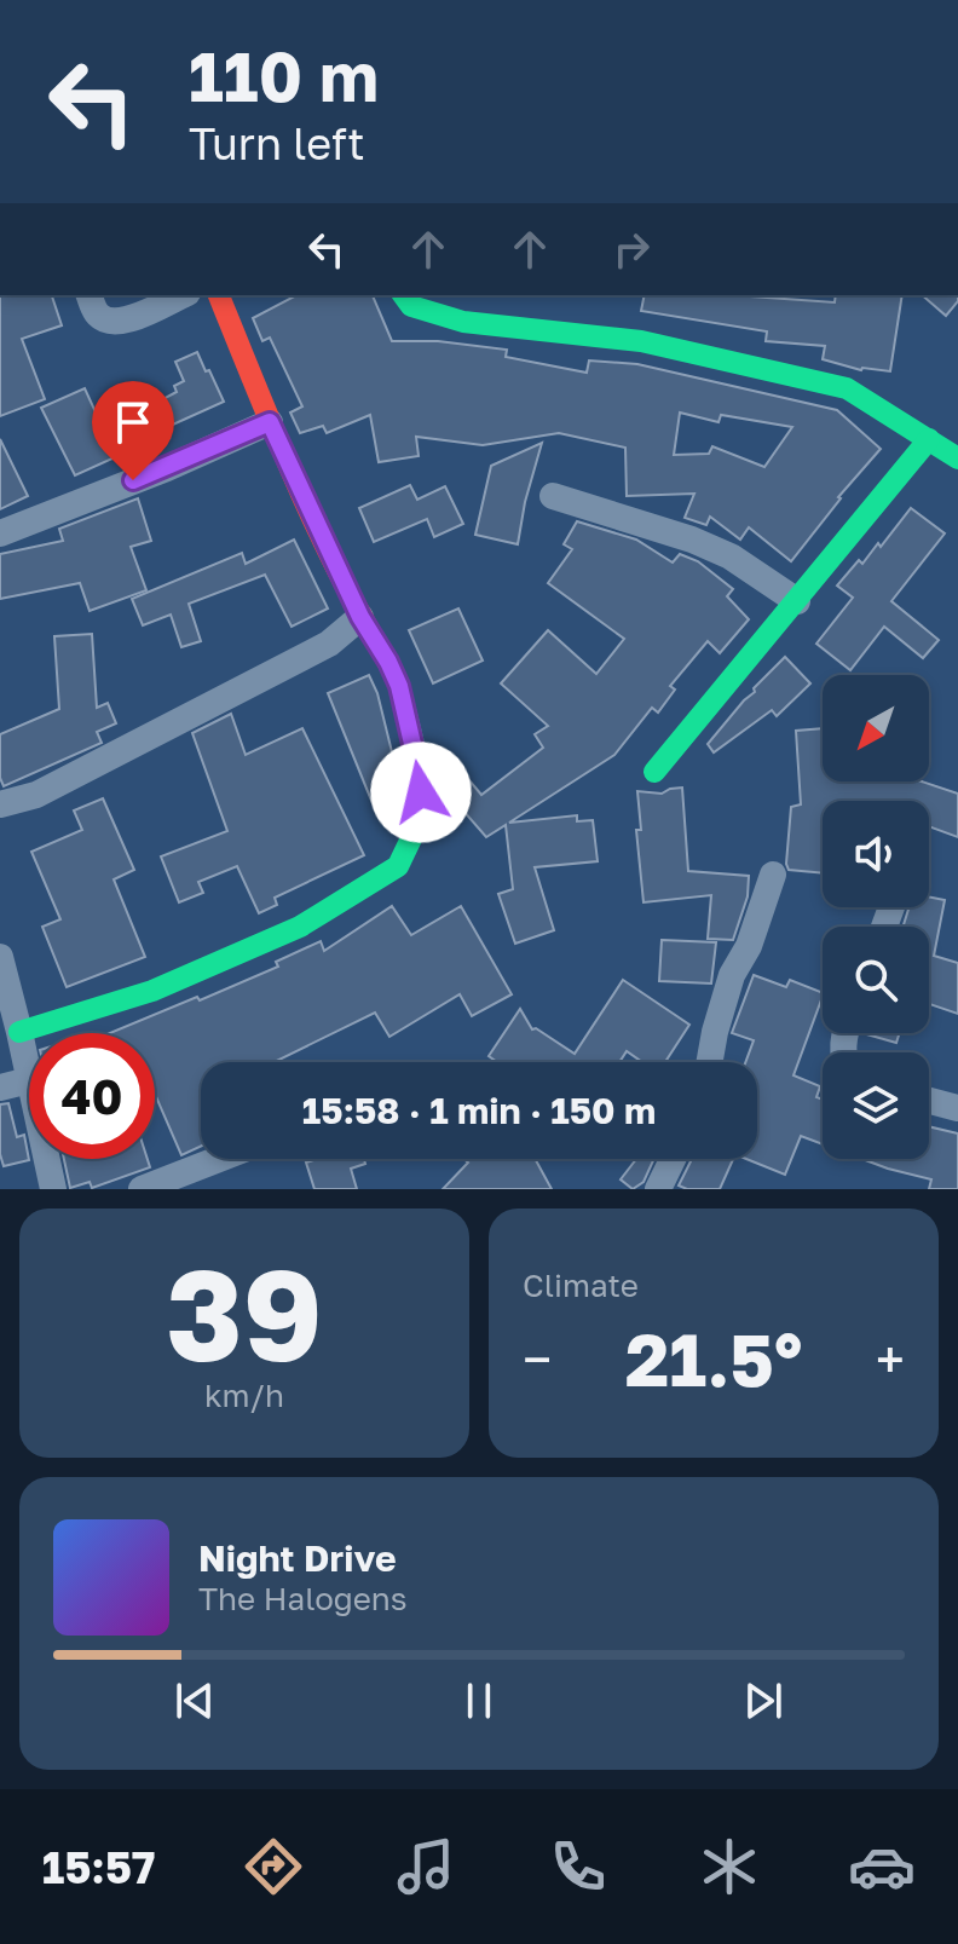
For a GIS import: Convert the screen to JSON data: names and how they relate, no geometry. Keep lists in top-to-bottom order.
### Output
{
  "north": "bottom left",
  "page": {
    "turn": ["110 m", "Turn left"],
    "limit": "40",
    "trip": "15:58 · 1 min · 150 m",
    "tile": [
      ["39", "km/h"],
      "Climate"
    ],
    "heat": ["−", "21.5°", "+"],
    "song": ["Night Drive", "The Halogens"],
    "tabs": "15:57"
  }
}
